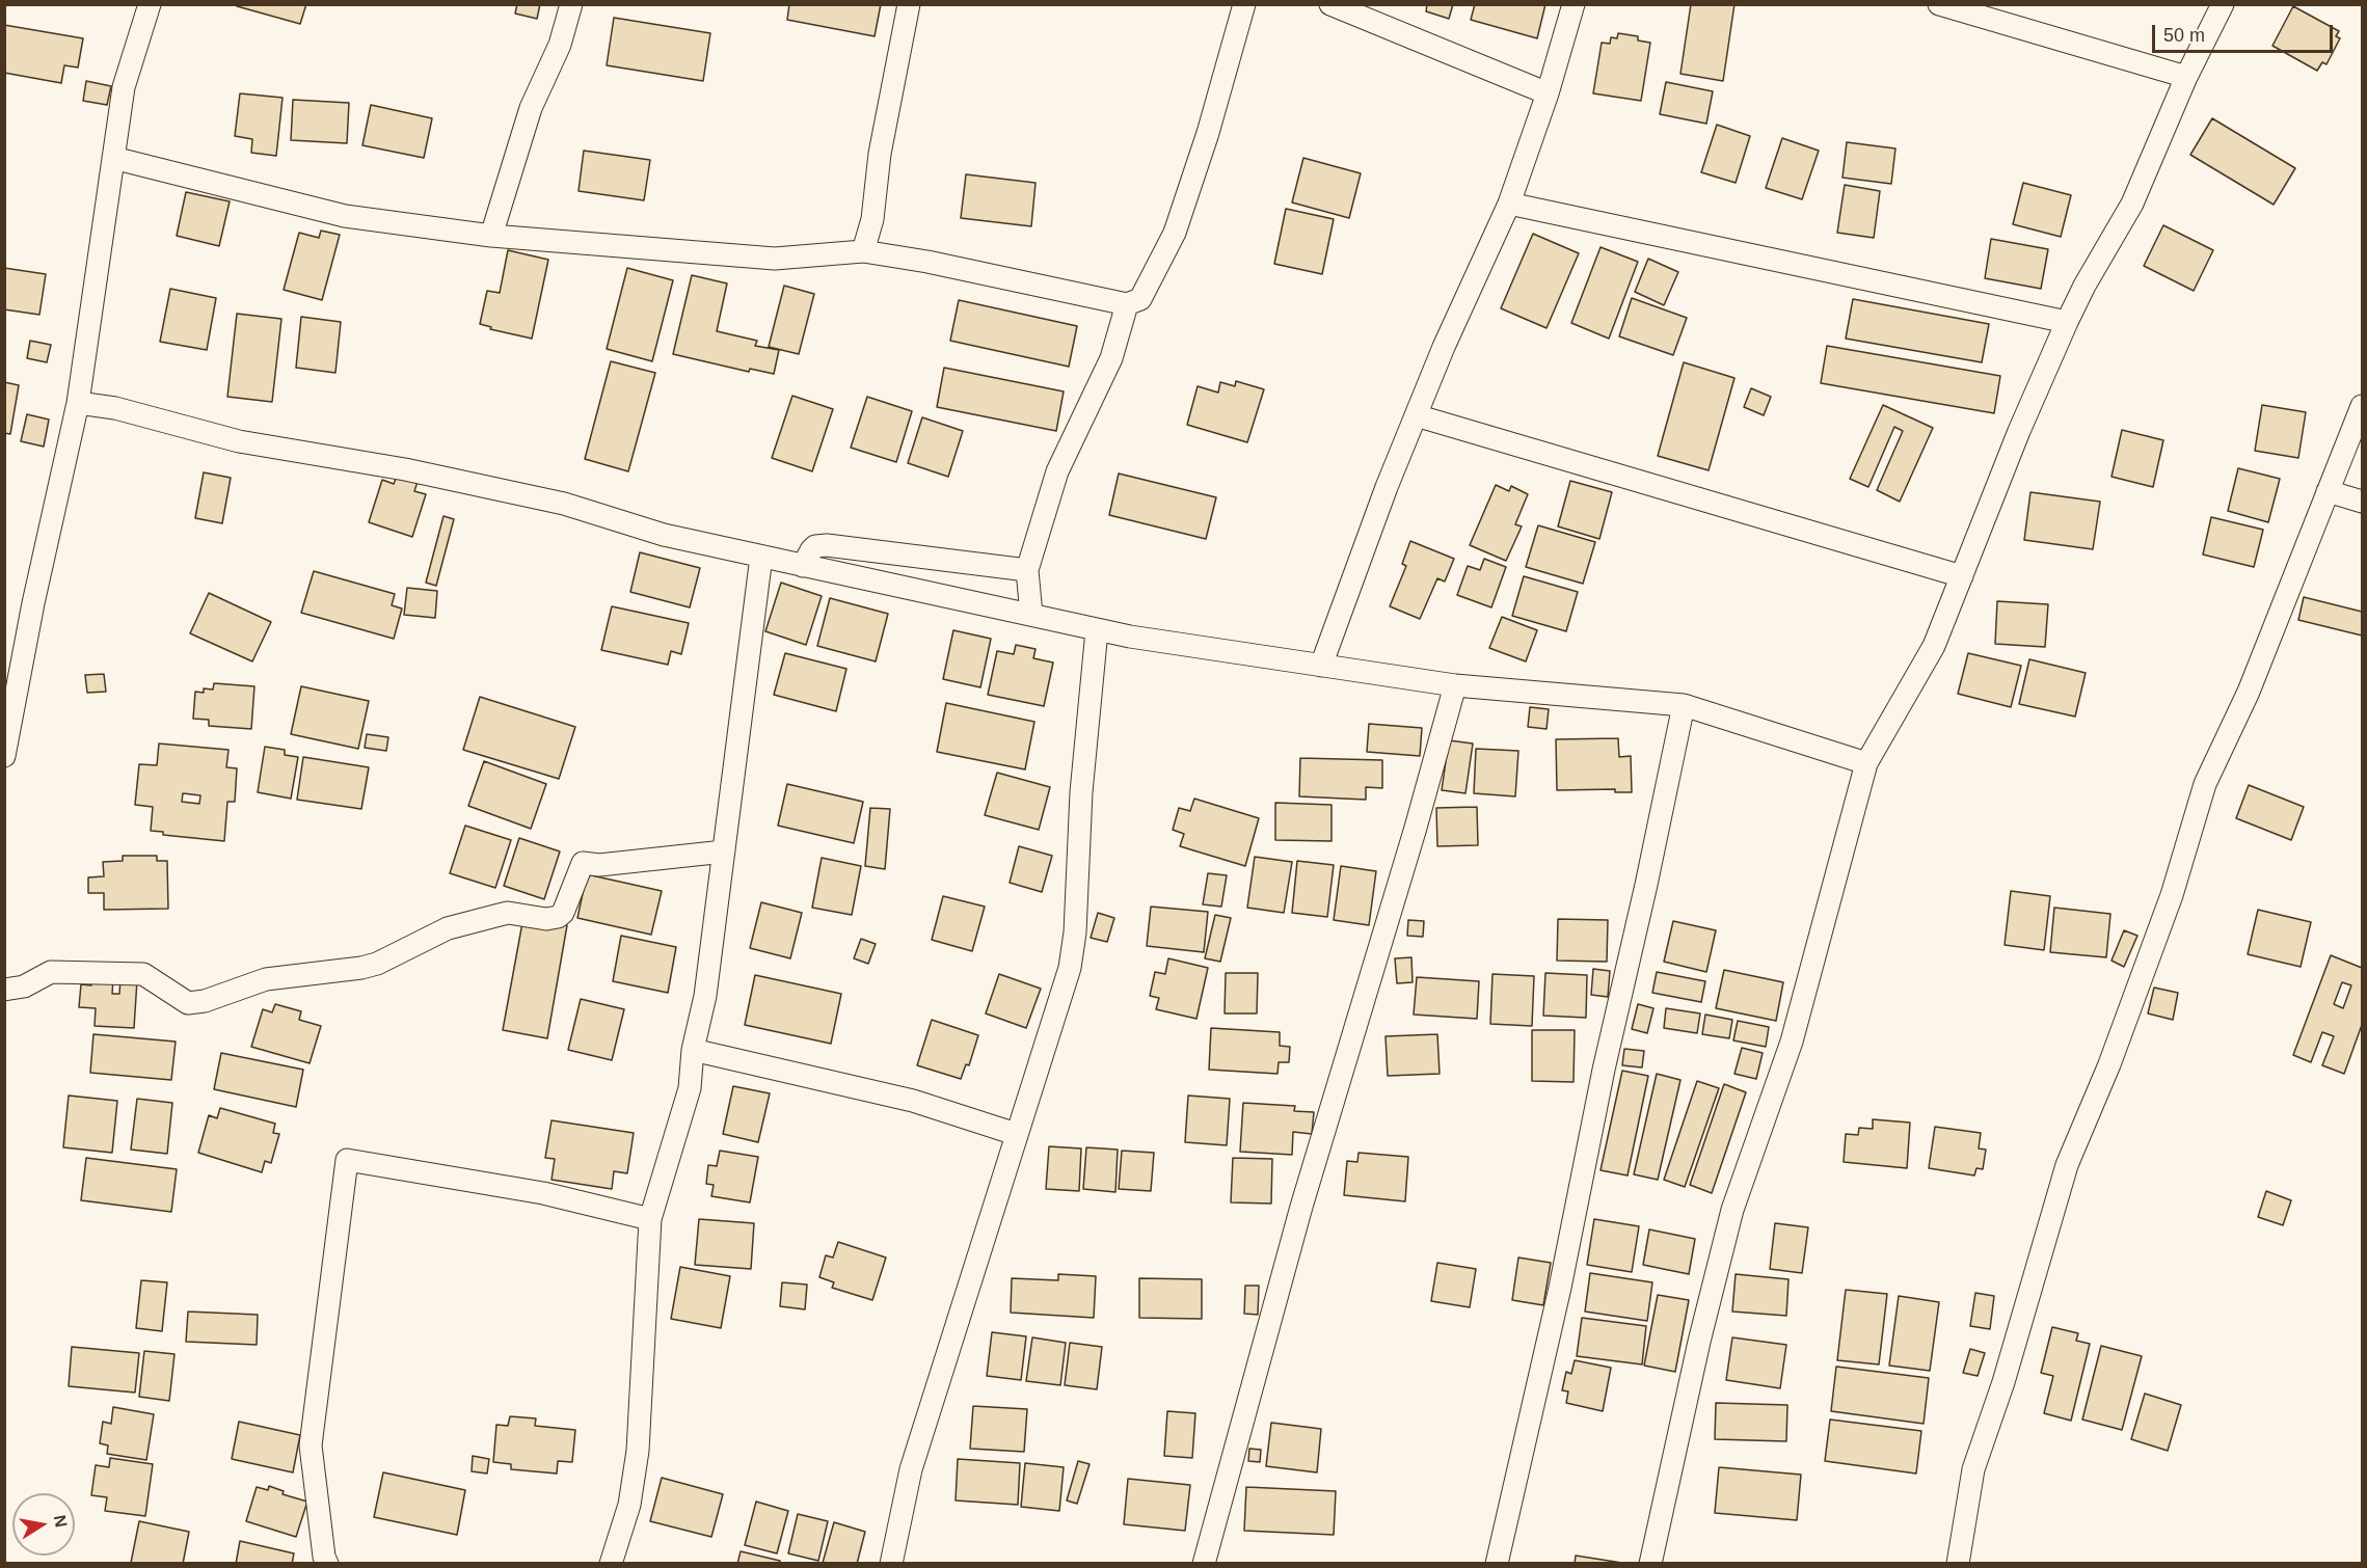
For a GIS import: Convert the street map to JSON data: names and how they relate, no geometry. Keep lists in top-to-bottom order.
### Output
{
  "scale_bar": "50 m",
  "north": "right"
}
